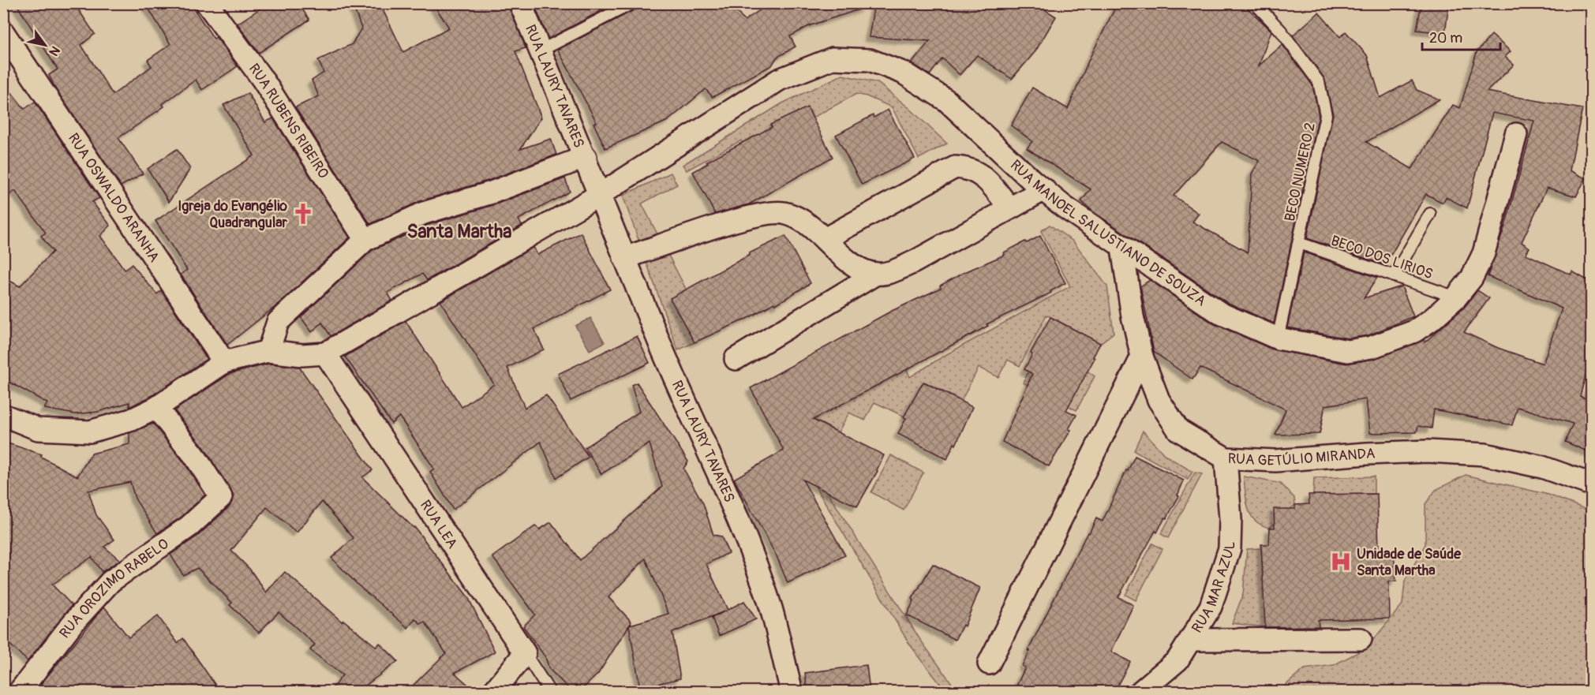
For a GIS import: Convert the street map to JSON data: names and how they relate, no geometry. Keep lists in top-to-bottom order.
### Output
{
  "streets": {
    "street": [
      "RUA LAURY TAVARES",
      "RUA RUBENS RIBEIRO",
      "RUA OSWALDO ARANHA",
      "RUA MANOEL SALUSTIANO DE SOUZA",
      "RUA GETÚLIO MIRANDA",
      "RUA LEA",
      "RUA MAR AZUL",
      "RUA OROZIMO RABELO"
    ],
    "lane": ["BECO NUMERO 2", "BECO DOS LIRIOS"]
  },
  "crossings": [
    ["RUA LAURY TAVARES", "RUA MANOEL SALUSTIANO DE SOUZA"],
    ["BECO NUMERO 2", "RUA MANOEL SALUSTIANO DE SOUZA"],
    ["BECO NUMERO 2", "BECO DOS LIRIOS"],
    ["RUA MANOEL SALUSTIANO DE SOUZA", "BECO DOS LIRIOS"],
    ["RUA MANOEL SALUSTIANO DE SOUZA", "RUA GETÚLIO MIRANDA"],
    ["RUA GETÚLIO MIRANDA", "RUA MAR AZUL"]
  ],
  "districts": ["Santa Martha"],
  "places": {
    "church": ["Igreja do Evangélio Quadrangular"],
    "hospital": ["Unidade de Saúde Santa Martha"]
  },
  "scale_bar": "20 m",
  "north": "bottom right"
}
